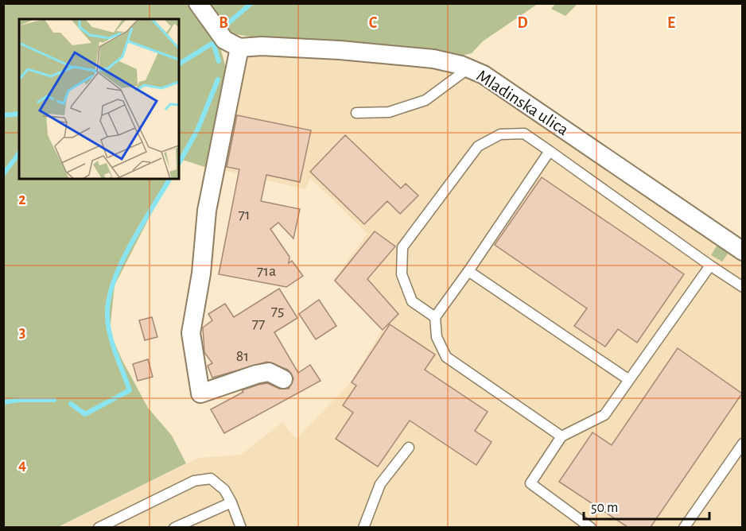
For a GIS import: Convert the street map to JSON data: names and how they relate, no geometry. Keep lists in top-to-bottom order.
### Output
{
  "streets": {
    "street": ["Mladinska ulica"]
  },
  "house_numbers": [
    "71",
    "71a",
    "75",
    "77",
    "81"
  ],
  "scale_bar": "50 m",
  "grid": {
    "columns": [
      "B",
      "C",
      "D",
      "E"
    ],
    "rows": ["2", "3", "4"]
  }
}
